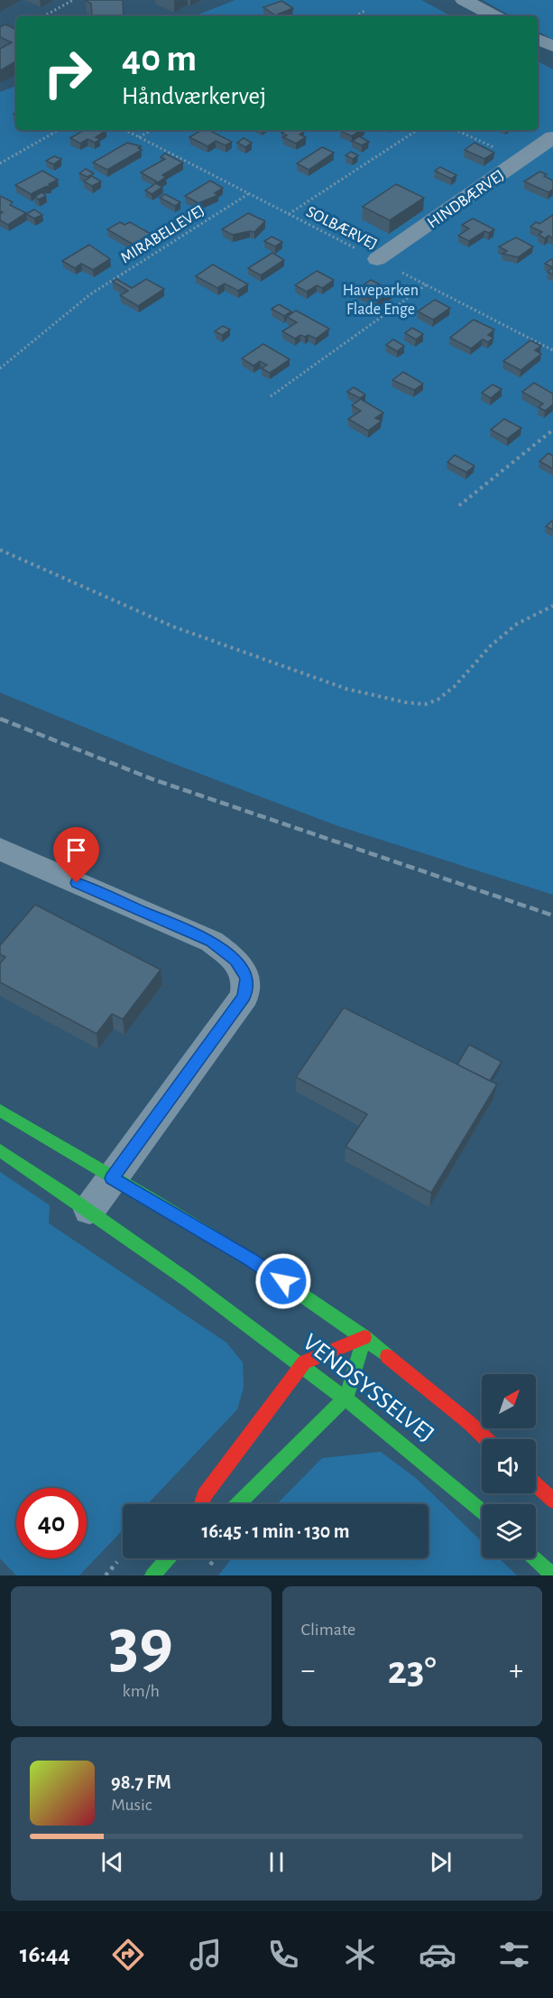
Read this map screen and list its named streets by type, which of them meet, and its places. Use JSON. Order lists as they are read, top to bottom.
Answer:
{
  "streets": {
    "street": ["HINDBÆRVEJ", "VENDSYSSELVEJ"],
    "path": ["SOLBÆRVEJ", "MIRABELLEVEJ"]
  },
  "crossings": [
    ["HINDBÆRVEJ", "SOLBÆRVEJ"],
    ["SOLBÆRVEJ", "MIRABELLEVEJ"]
  ],
  "parks": ["Haveparken Flade Enge"],
  "north": "top right",
  "page": {
    "turn": ["40 m", "Håndværkervej"],
    "limit": "40",
    "trip": "16:45 · 1 min · 130 m",
    "tile": [
      ["39", "km/h"],
      "Climate"
    ],
    "heat": ["−", "23°", "+"],
    "song": ["98.7 FM", "Music"],
    "tabs": "16:44"
  }
}
